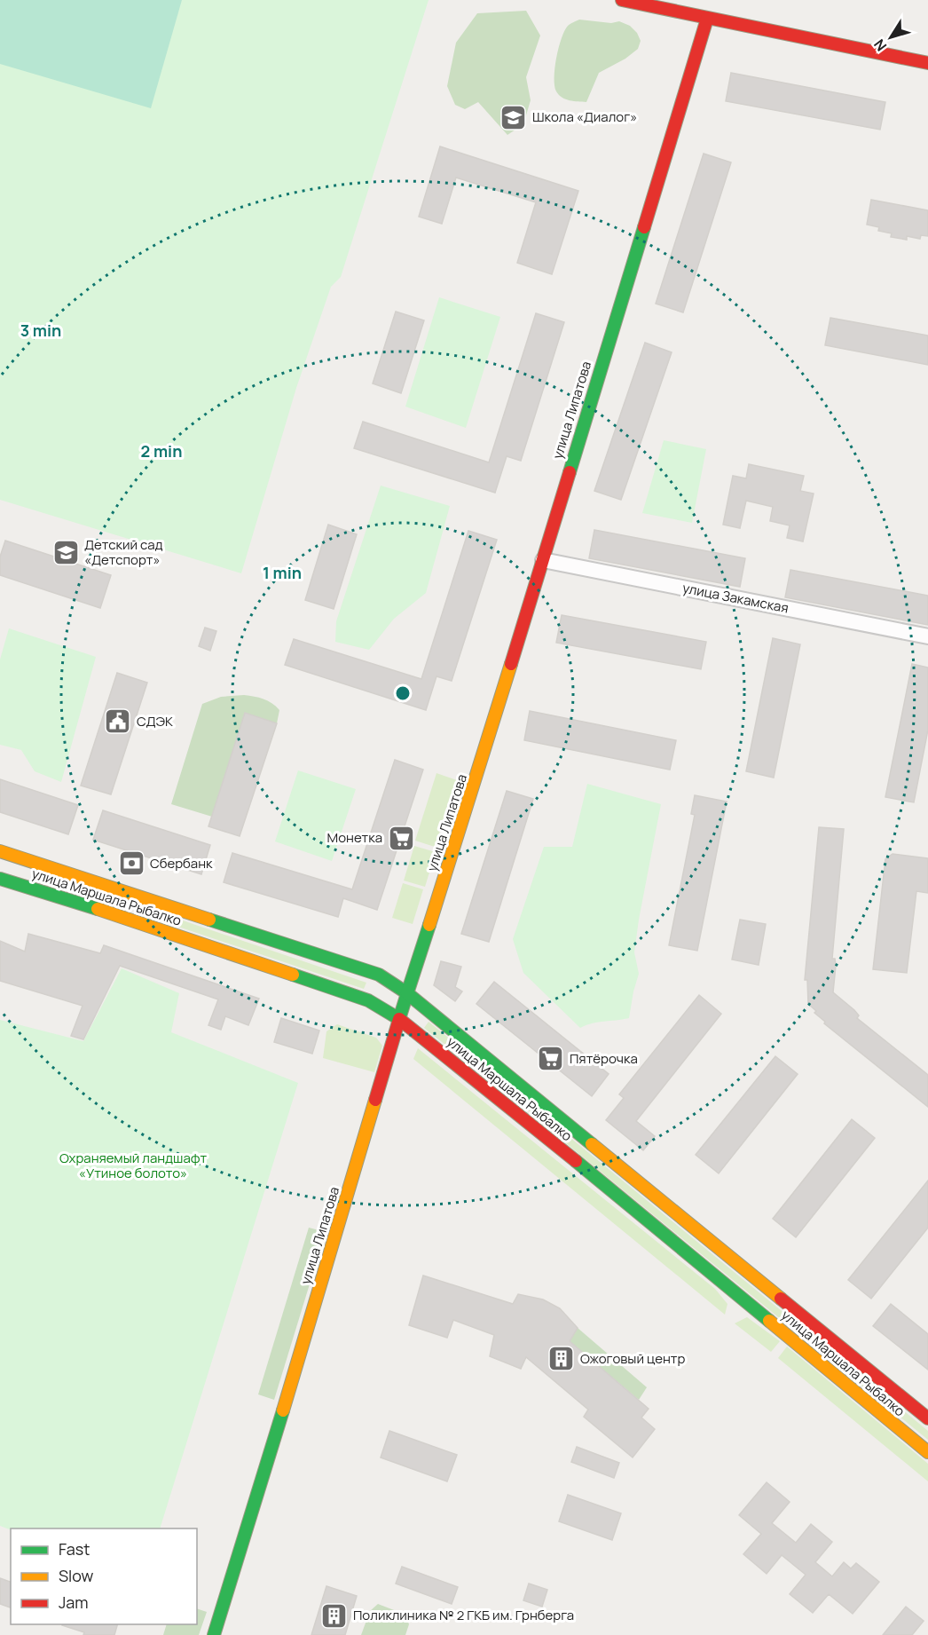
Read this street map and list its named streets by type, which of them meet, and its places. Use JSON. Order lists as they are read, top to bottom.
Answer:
{
  "streets": {
    "main road": ["улица Липатова", "улица Маршала Рыбалко"],
    "street": ["улица Закамская"]
  },
  "crossings": [
    ["улица Липатова", "улица Закамская"],
    ["улица Липатова", "улица Маршала Рыбалко"]
  ],
  "parks": ["Охраняемый ландшафт «Утиное болото»"],
  "places": {
    "school or university": ["Школа «Диалог»", "Детский сад «Детспорт»"],
    "public building": ["СДЭК"],
    "supermarket": ["Монетка", "Пятёрочка"],
    "bank": ["Сбербанк"],
    "building": ["Ожоговый центр", "Поликлиника № 2 ГКБ им. Грнберга"]
  },
  "legend": ["Fast", "Slow", "Jam"],
  "north": "bottom left",
  "rings": ["3 min", "2 min", "1 min"]
}
